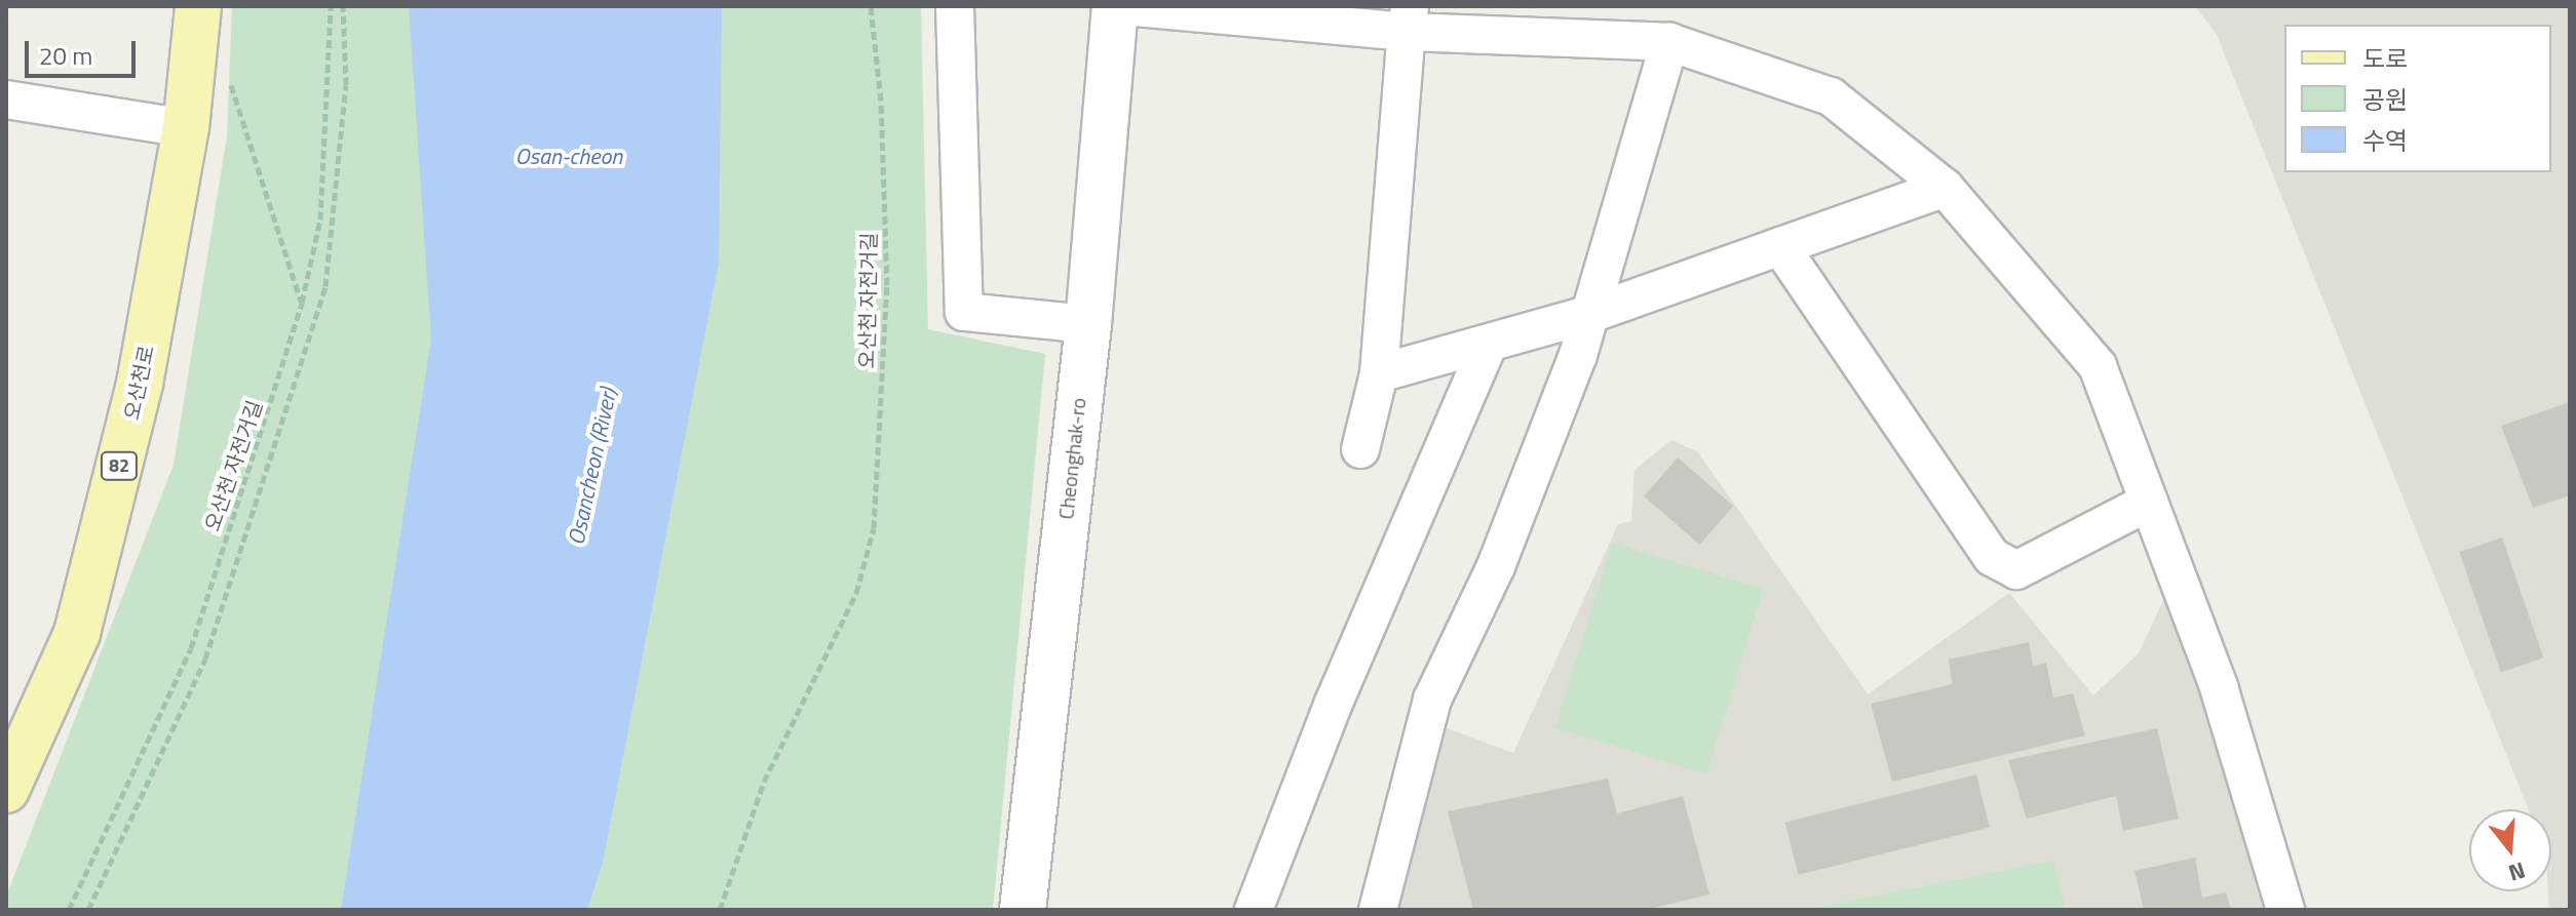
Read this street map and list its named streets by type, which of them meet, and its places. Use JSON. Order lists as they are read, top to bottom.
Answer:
{
  "streets": {
    "main road": ["오산천로", "82"],
    "street": ["Cheonghak-ro"],
    "path": ["오산천 자전거길"]
  },
  "water": ["Osan-cheon", "Osancheon (River)"],
  "legend": ["도로", "공원", "수역"],
  "scale_bar": "20 m",
  "north": "bottom"
}
